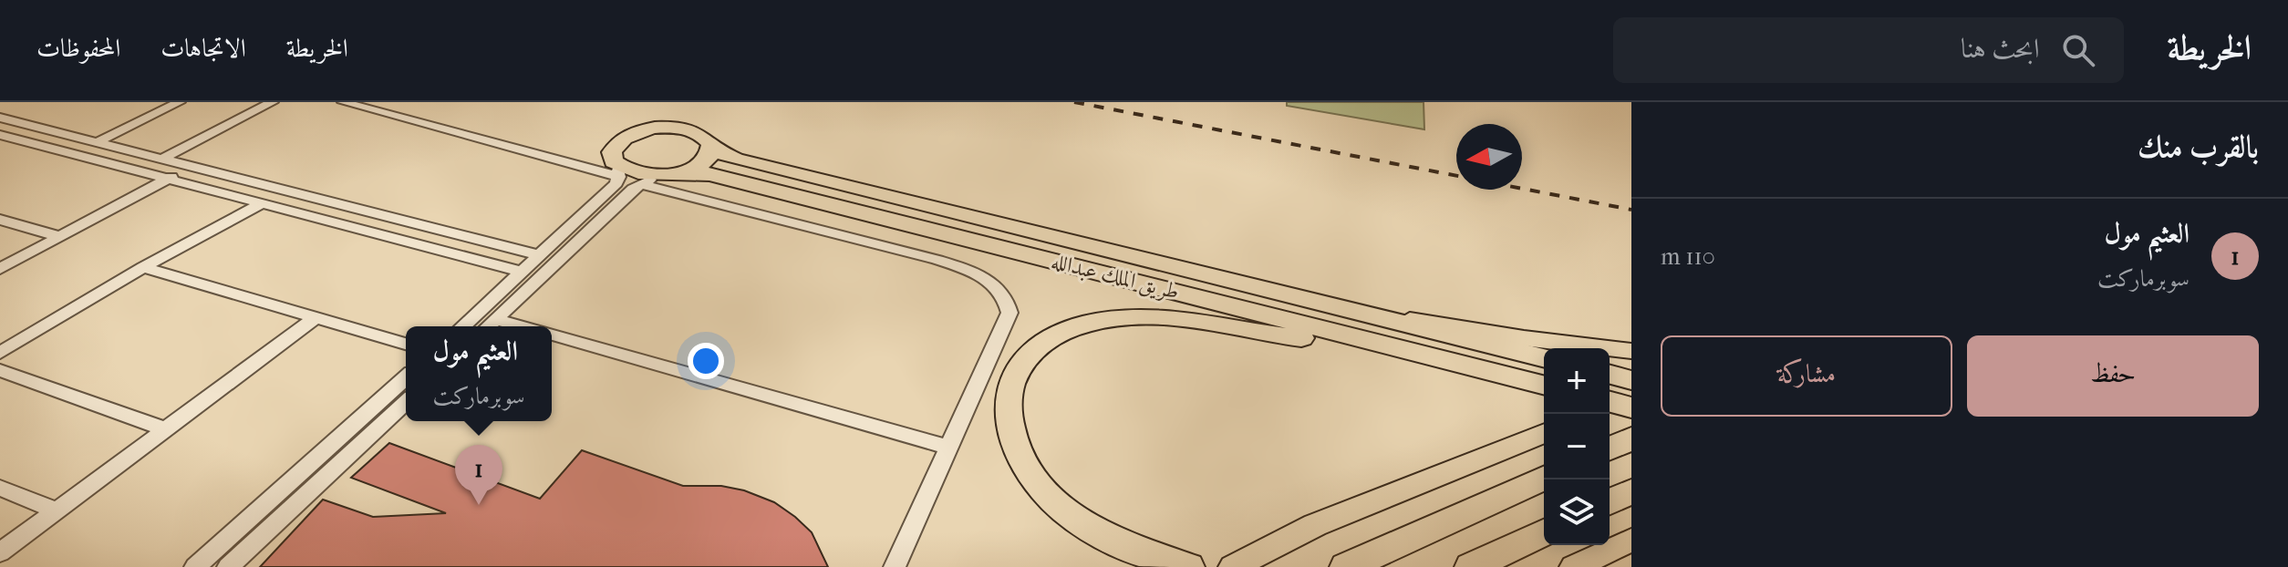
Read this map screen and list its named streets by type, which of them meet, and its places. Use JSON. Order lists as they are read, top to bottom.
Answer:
{
  "streets": {
    "highway": ["طريق الملك عبدالله"]
  },
  "north": "left",
  "page": {
    "header": "الخريطة",
    "search": "ابحث هنا",
    "nav": ["الخريطة", "الاتجاهات", "المحفوظات"],
    "heading": "بالقرب منك",
    "list": [
      {
        "mark": "1",
        "name": "العثيم مول",
        "note": "سوبرماركت",
        "value": "110 m"
      }
    ],
    "buttons": ["حفظ", "مشاركة"],
    "popup": ["العثيم مول", "سوبرماركت"],
    "map_buttons": ["+", "−"],
    "pins": "1"
  }
}
